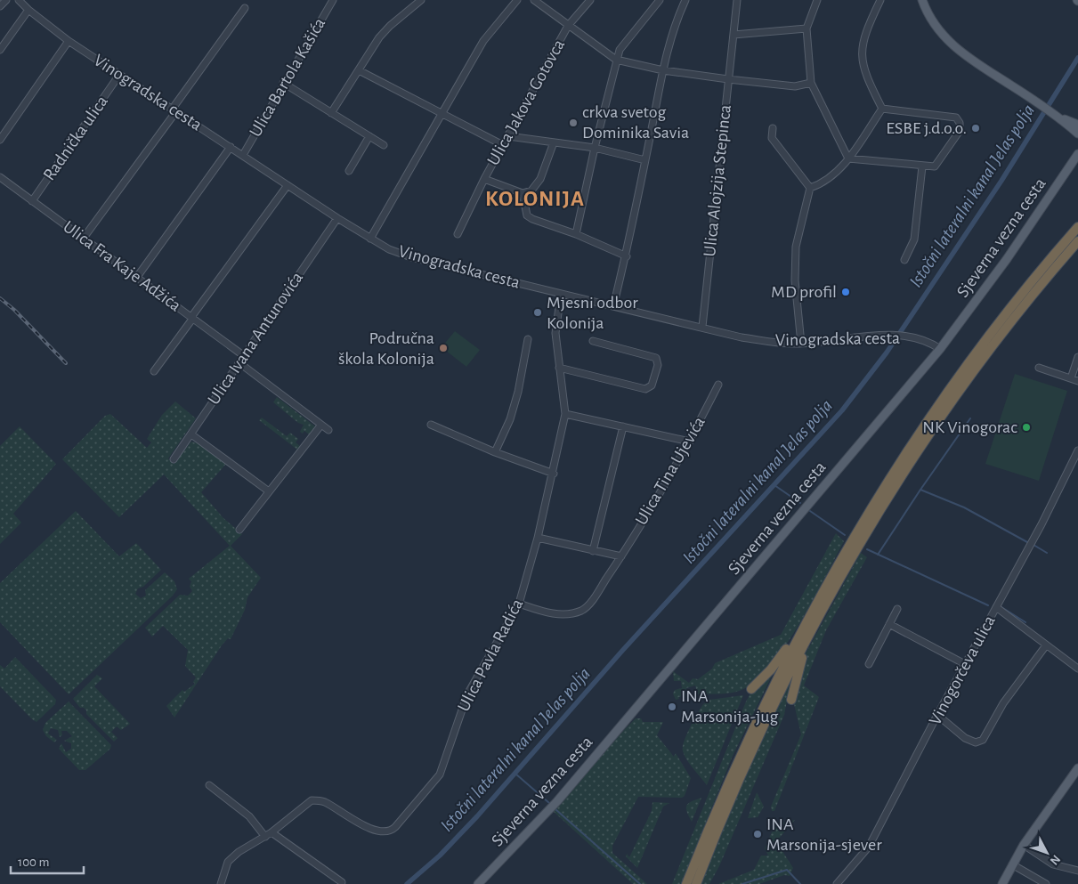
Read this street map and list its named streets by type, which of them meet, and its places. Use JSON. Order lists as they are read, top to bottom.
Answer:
{
  "streets": {
    "main road": ["Sjeverna vezna cesta"],
    "street": [
      "Ulica Bartola Kašića",
      "Vinogradska cesta",
      "Ulica Jakova Gotovca",
      "Radnička ulica",
      "Ulica Alojzija Stepinca",
      "Ulica Fra Kaje Adžića",
      "Ulica Ivana Antunovića",
      "Ulica Tina Ujevića",
      "Ulica Pavla Radića",
      "Vinogorčeva ulica"
    ]
  },
  "crossings": [
    ["Ulica Bartola Kašića", "Vinogradska cesta"],
    ["Vinogradska cesta", "Radnička ulica"],
    ["Vinogradska cesta", "Ulica Alojzija Stepinca"],
    ["Vinogradska cesta", "Sjeverna vezna cesta"],
    ["Vinogradska cesta", "Ulica Ivana Antunovića"],
    ["Vinogradska cesta", "Ulica Pavla Radića"],
    ["Radnička ulica", "Ulica Fra Kaje Adžića"],
    ["Ulica Fra Kaje Adžića", "Ulica Ivana Antunovića"],
    ["Ulica Tina Ujevića", "Ulica Pavla Radića"]
  ],
  "districts": ["KOLONIJA"],
  "water": ["Istočni lateralni kanal Jelas polja"],
  "places": [
    "crkva svetog Dominika Savia",
    "ESBE j.d.o.o.",
    "MD profil",
    "Mjesni odbor Kolonija",
    "Područna škola Kolonija",
    "NK Vinogorac",
    "INA Marsonija-jug",
    "INA Marsonija-sjever"
  ],
  "scale_bar": "100 m",
  "north": "bottom right"
}
